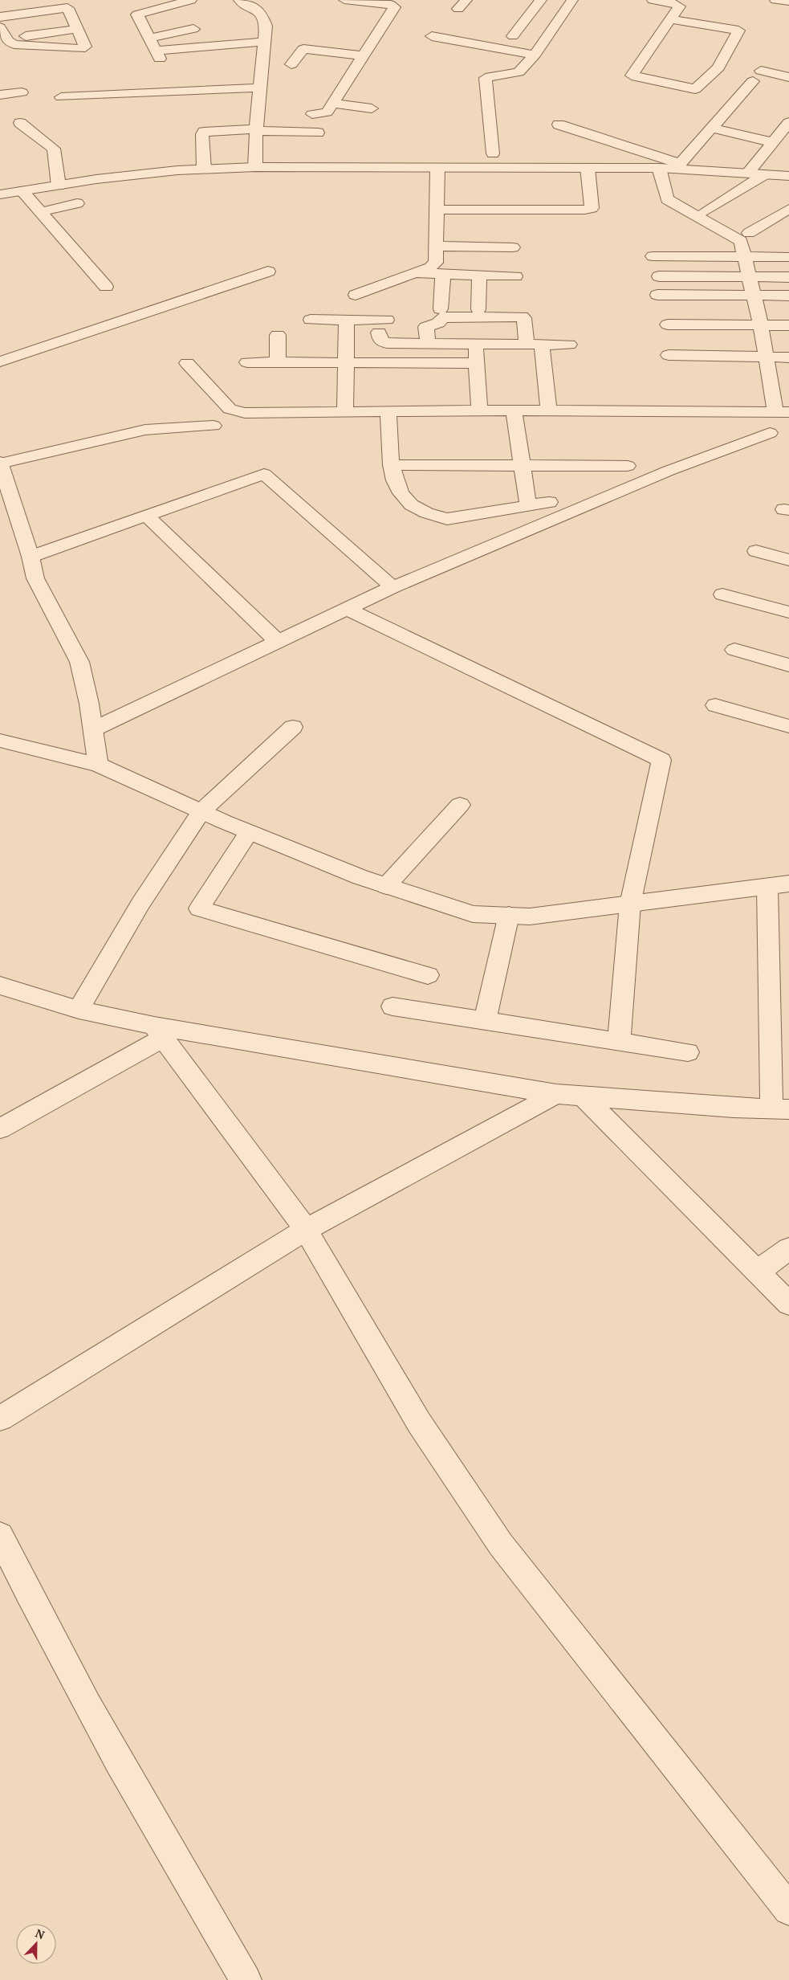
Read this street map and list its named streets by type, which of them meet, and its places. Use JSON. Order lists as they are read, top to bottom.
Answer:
{
  "north": "top"
}
